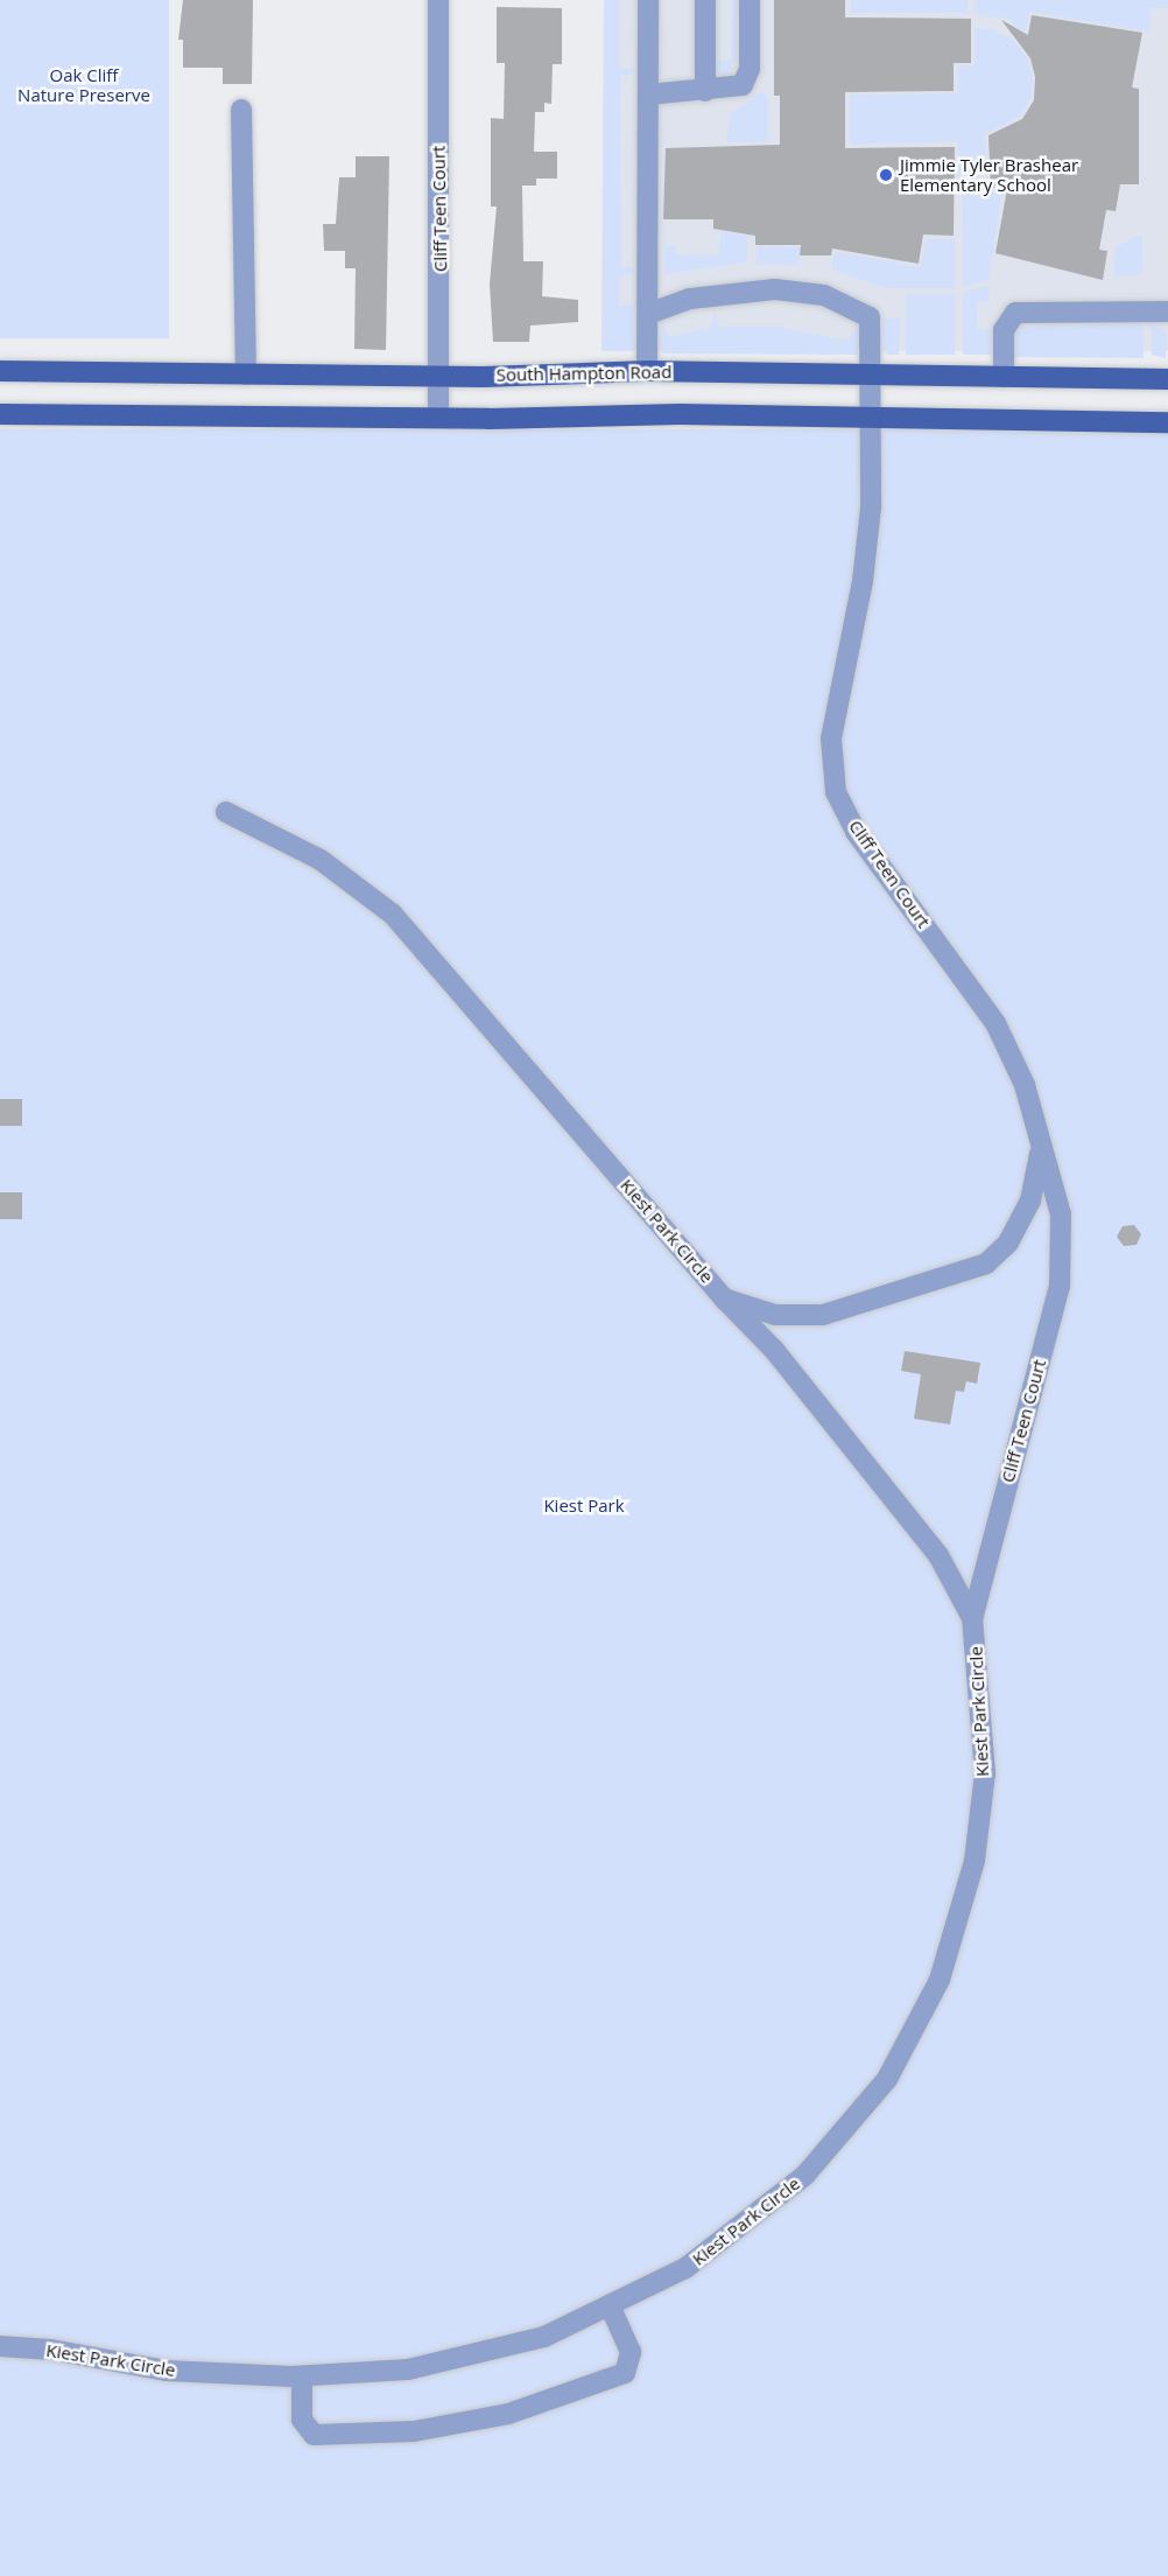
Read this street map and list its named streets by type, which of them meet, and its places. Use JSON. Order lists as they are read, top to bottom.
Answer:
{
  "streets": {
    "main road": ["South Hampton Road"],
    "street": ["Cliff Teen Court", "Kiest Park Circle"]
  },
  "crossings": [
    ["Cliff Teen Court", "South Hampton Road"],
    ["Cliff Teen Court", "Kiest Park Circle"]
  ],
  "parks": ["Oak Cliff Nature Preserve", "Kiest Park"],
  "places": ["Jimmie Tyler Brashear Elementary School"]
}
